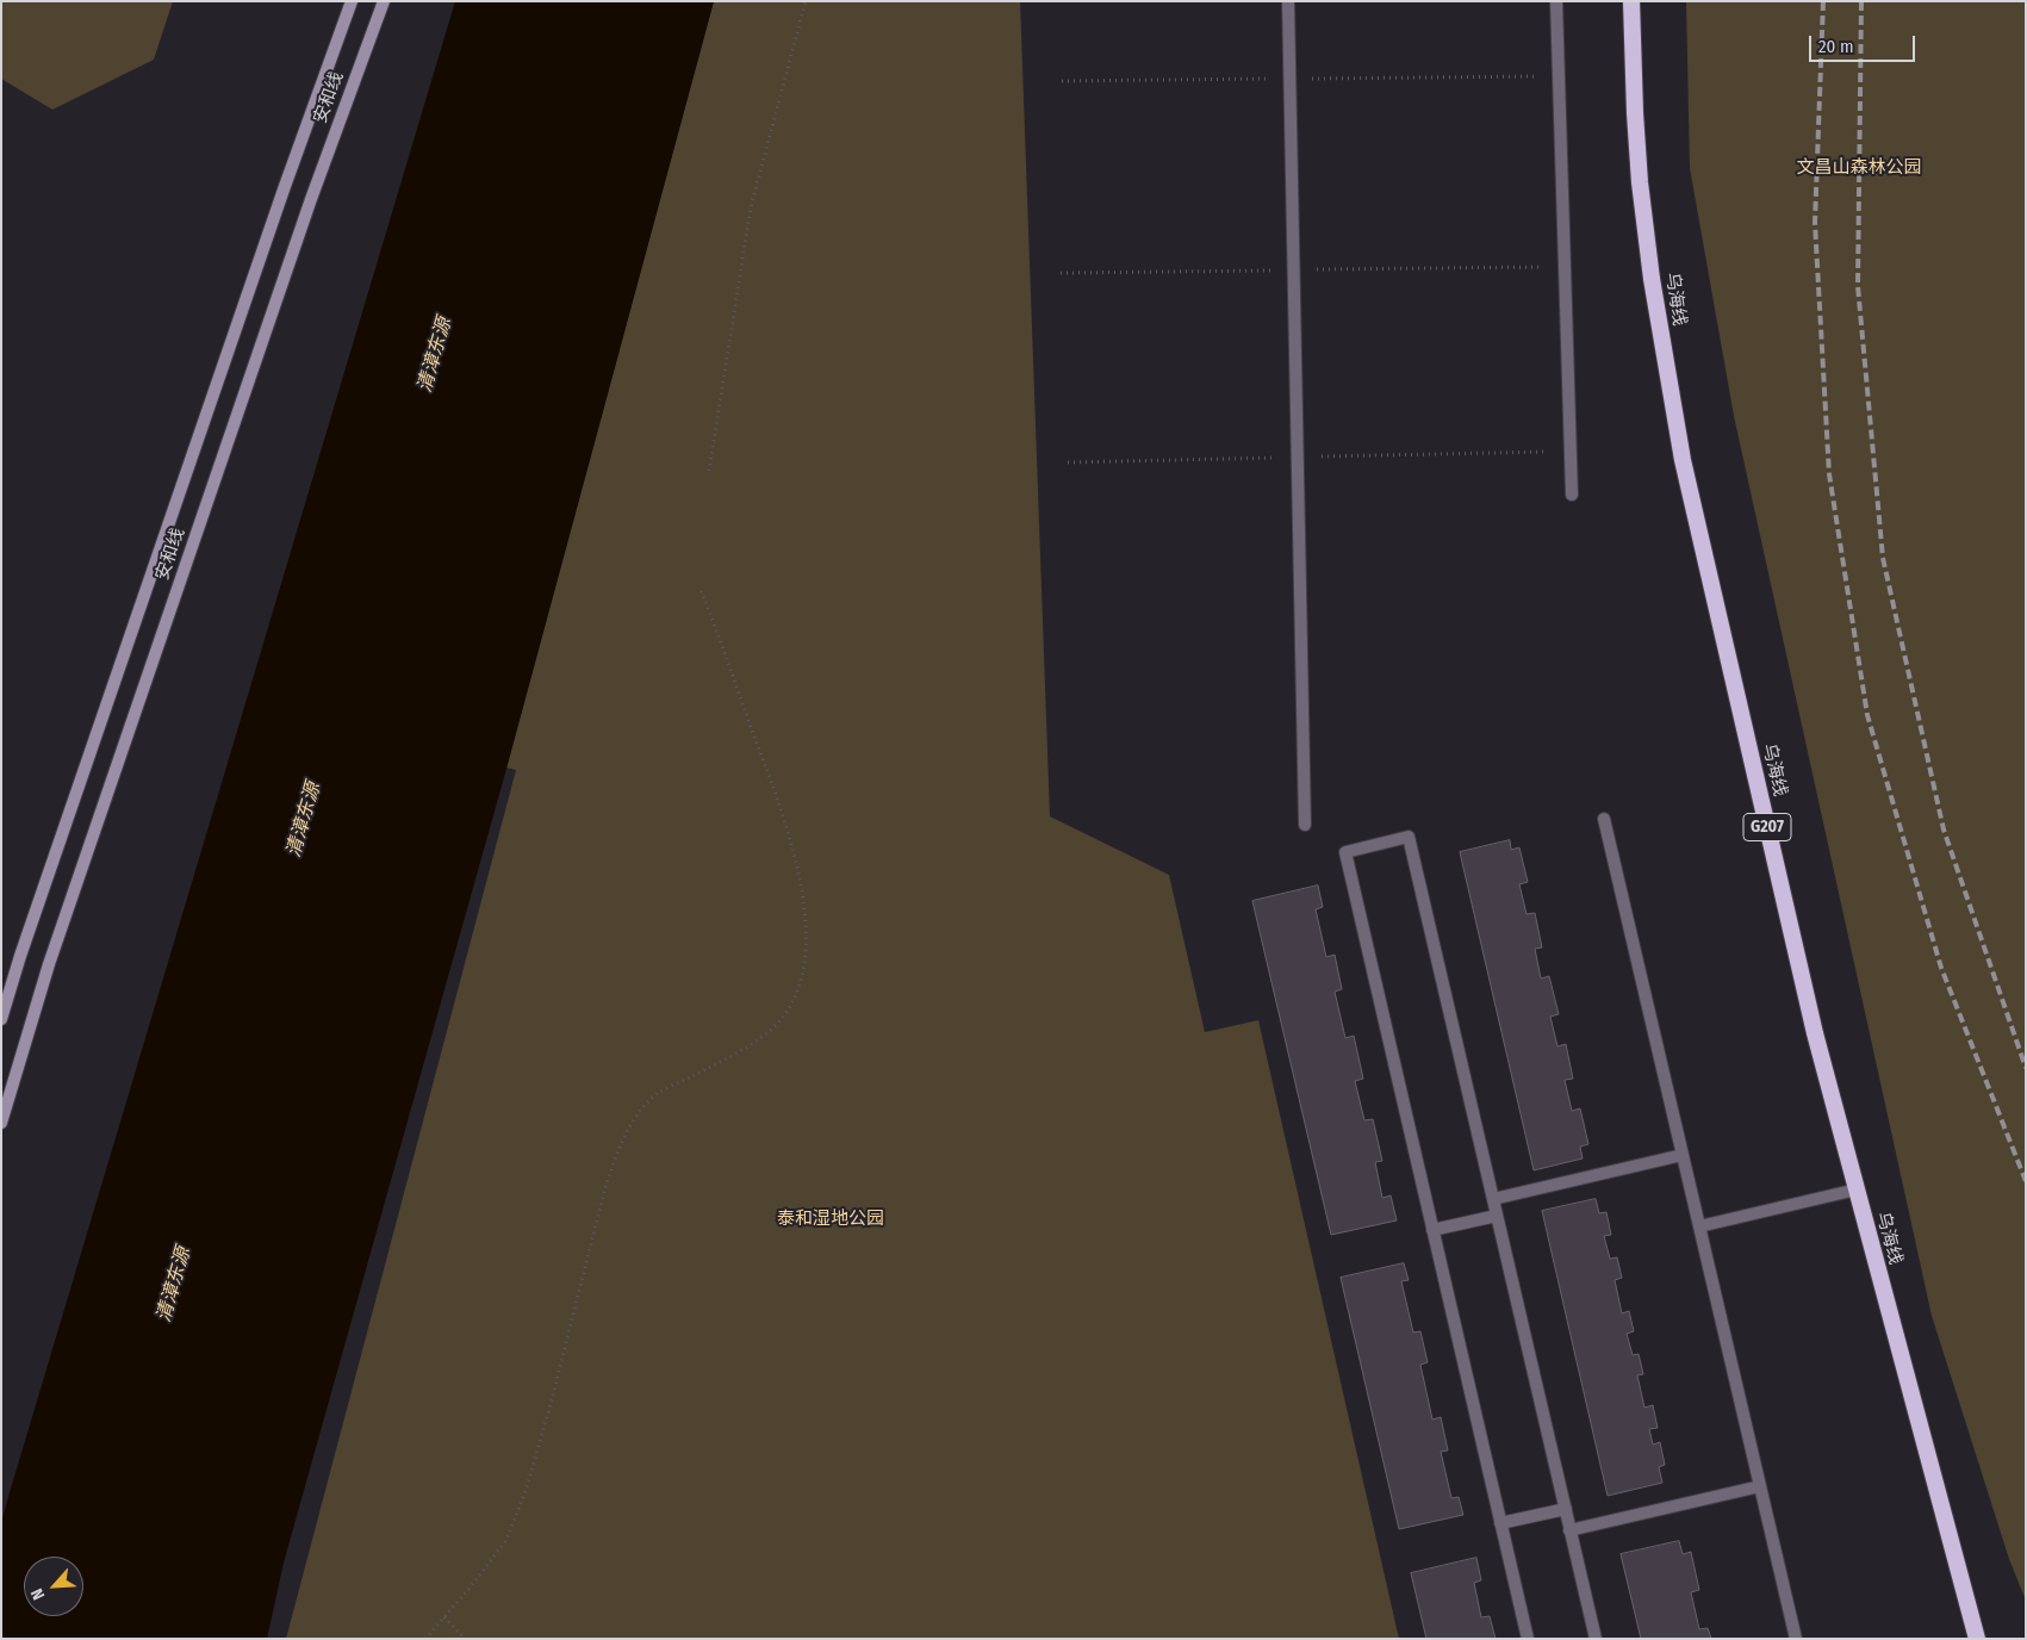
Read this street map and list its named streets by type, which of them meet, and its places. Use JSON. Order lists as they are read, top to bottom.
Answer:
{
  "streets": {
    "highway": ["乌海线", "G207"],
    "main road": ["安和线"]
  },
  "water": ["清漳东源"],
  "parks": ["文昌山森林公园", "泰和湿地公园"],
  "scale_bar": "20 m",
  "north": "bottom left"
}
